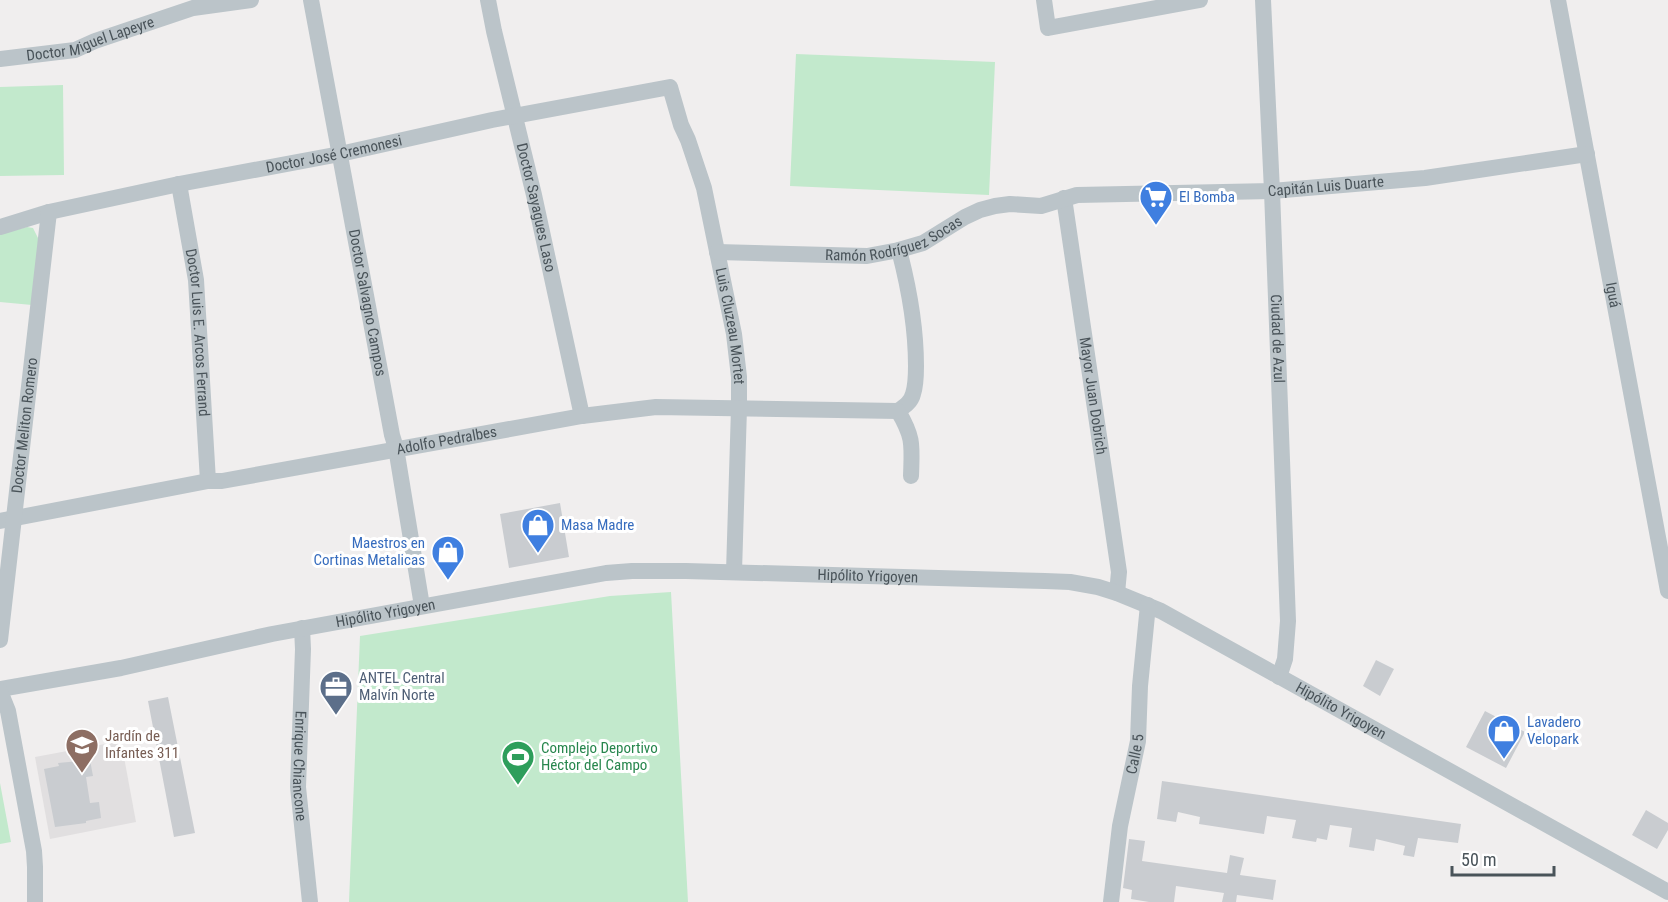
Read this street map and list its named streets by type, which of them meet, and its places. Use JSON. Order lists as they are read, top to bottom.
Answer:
{
  "streets": {
    "street": [
      "Doctor Miguel Lapeyre",
      "Doctor José Cremonesi",
      "Capitán Luis Duarte",
      "Doctor Sayagues Laso",
      "Ramón Rodríguez Socas",
      "Iguá",
      "Doctor Salvagno Campos",
      "Luis Cluzeau Mortet",
      "Doctor Luis E. Arcos Ferrand",
      "Ciudad de Azul",
      "Mayor Juan Dobrich",
      "Doctor Meliton Romero",
      "Adolfo Pedralbes",
      "Hipólito Yrigoyen",
      "Calle 5",
      "Enrique Chiancone"
    ]
  },
  "crossings": [
    ["Doctor José Cremonesi", "Doctor Sayagues Laso"],
    ["Doctor José Cremonesi", "Doctor Salvagno Campos"],
    ["Doctor José Cremonesi", "Luis Cluzeau Mortet"],
    ["Doctor José Cremonesi", "Doctor Luis E. Arcos Ferrand"],
    ["Doctor José Cremonesi", "Doctor Meliton Romero"],
    ["Capitán Luis Duarte", "Ramón Rodríguez Socas"],
    ["Capitán Luis Duarte", "Iguá"],
    ["Capitán Luis Duarte", "Ciudad de Azul"],
    ["Capitán Luis Duarte", "Mayor Juan Dobrich"],
    ["Doctor Sayagues Laso", "Adolfo Pedralbes"],
    ["Ramón Rodríguez Socas", "Luis Cluzeau Mortet"],
    ["Ramón Rodríguez Socas", "Mayor Juan Dobrich"],
    ["Doctor Salvagno Campos", "Adolfo Pedralbes"],
    ["Doctor Salvagno Campos", "Hipólito Yrigoyen"],
    ["Luis Cluzeau Mortet", "Adolfo Pedralbes"],
    ["Luis Cluzeau Mortet", "Hipólito Yrigoyen"],
    ["Doctor Luis E. Arcos Ferrand", "Adolfo Pedralbes"],
    ["Ciudad de Azul", "Hipólito Yrigoyen"],
    ["Mayor Juan Dobrich", "Hipólito Yrigoyen"],
    ["Doctor Meliton Romero", "Adolfo Pedralbes"],
    ["Hipólito Yrigoyen", "Calle 5"],
    ["Hipólito Yrigoyen", "Enrique Chiancone"]
  ],
  "places": {
    "supermarket": ["El Bomba"],
    "shop": ["Masa Madre", "Maestros en Cortinas Metalicas", "Lavadero Velopark"],
    "office": ["ANTEL Central Malvín Norte"],
    "school or university": ["Jardín de Infantes 311"],
    "sports": ["Complejo Deportivo Héctor del Campo"]
  },
  "scale_bar": "50 m"
}
